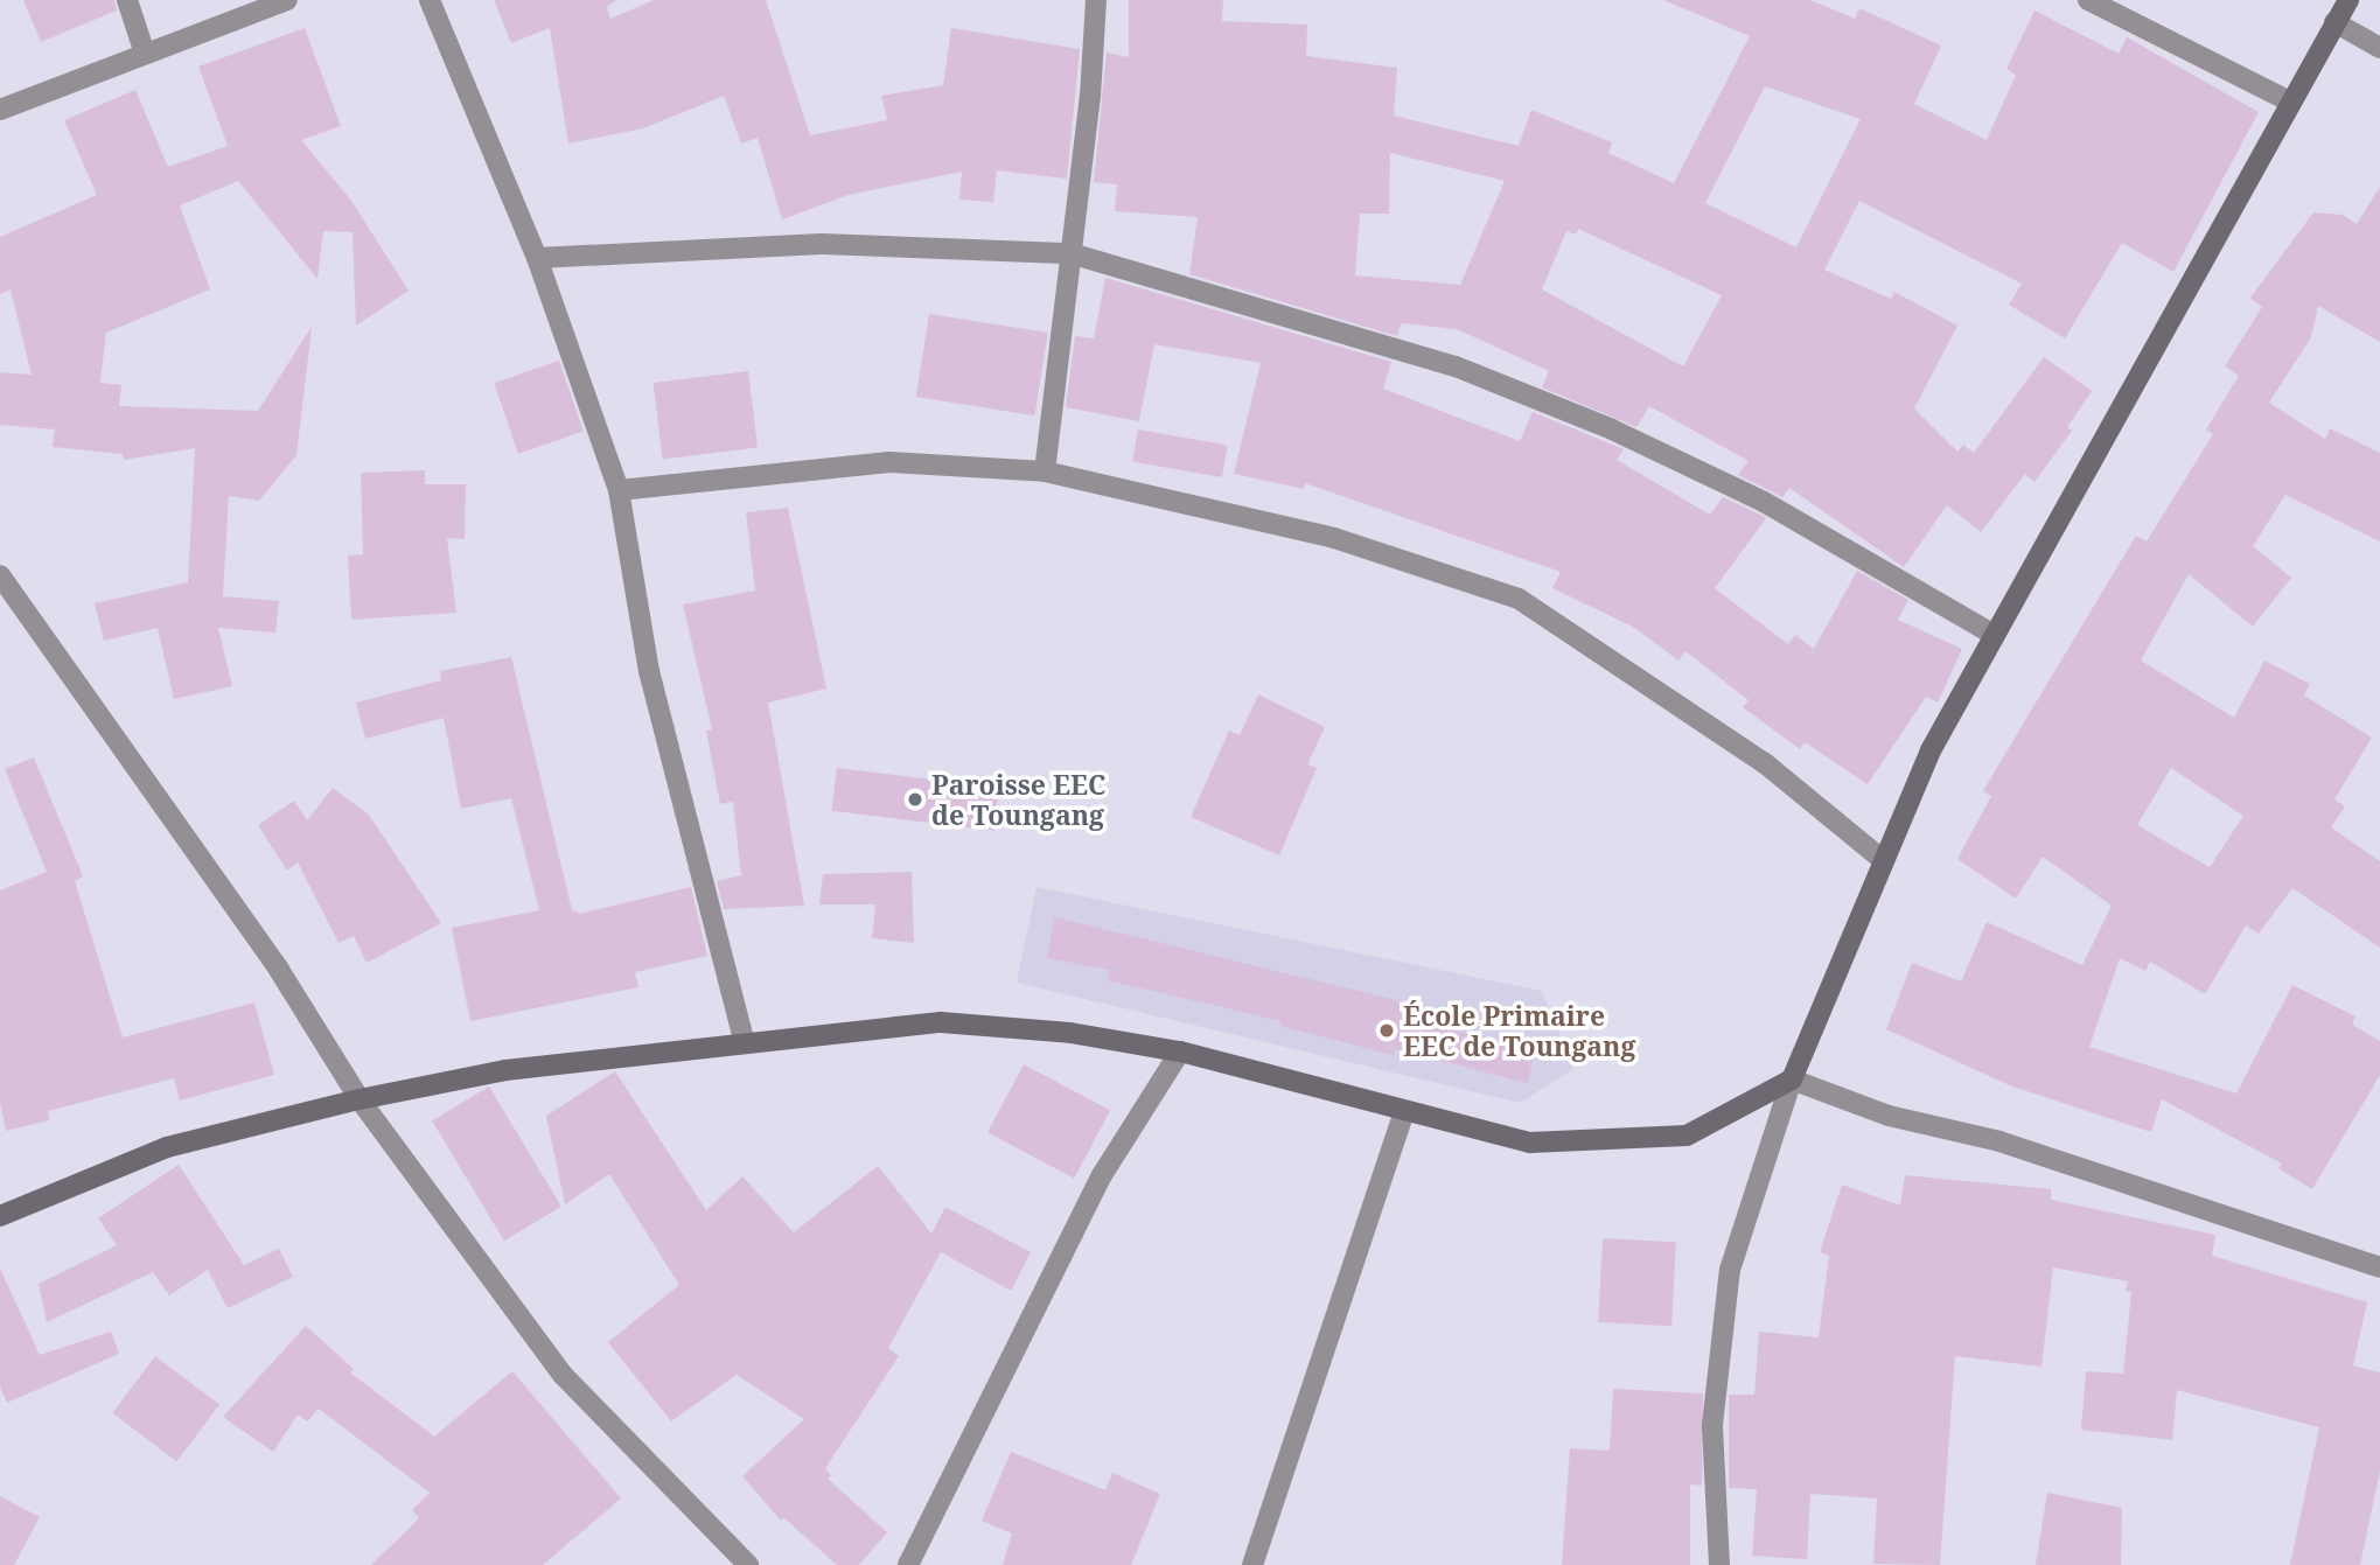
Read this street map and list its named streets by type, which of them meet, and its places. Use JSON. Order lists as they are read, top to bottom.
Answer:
{
  "places": ["Paroisse EEC de Toungang", "École Primaire EEC de Toungang"]
}
